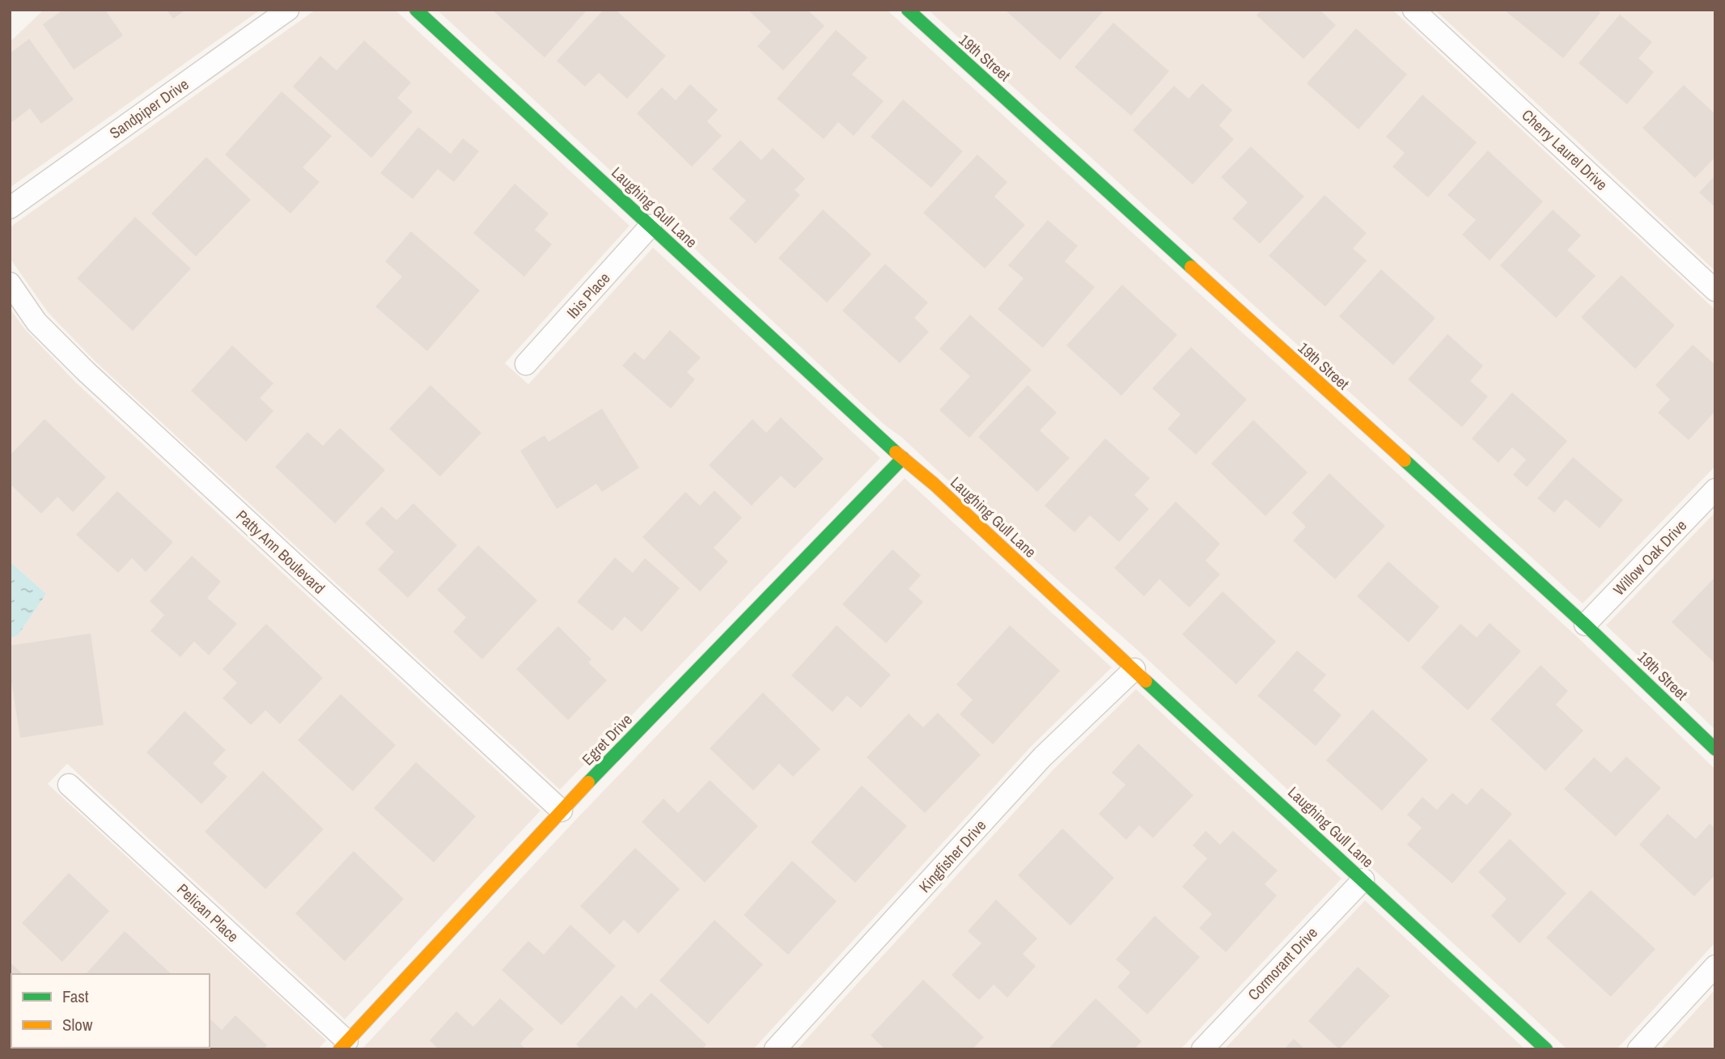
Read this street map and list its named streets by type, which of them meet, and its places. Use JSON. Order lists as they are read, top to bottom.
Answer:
{
  "streets": {
    "street": [
      "19th Street",
      "Sandpiper Drive",
      "Cherry Laurel Drive",
      "Laughing Gull Lane",
      "Ibis Place",
      "Patty Ann Boulevard",
      "Willow Oak Drive",
      "Egret Drive",
      "Kingfisher Drive",
      "Pelican Place",
      "Cormorant Drive"
    ]
  },
  "crossings": [
    ["19th Street", "Willow Oak Drive"],
    ["Laughing Gull Lane", "Ibis Place"],
    ["Laughing Gull Lane", "Egret Drive"],
    ["Laughing Gull Lane", "Kingfisher Drive"],
    ["Laughing Gull Lane", "Cormorant Drive"],
    ["Patty Ann Boulevard", "Egret Drive"],
    ["Egret Drive", "Pelican Place"]
  ],
  "legend": ["Fast", "Slow"]
}
